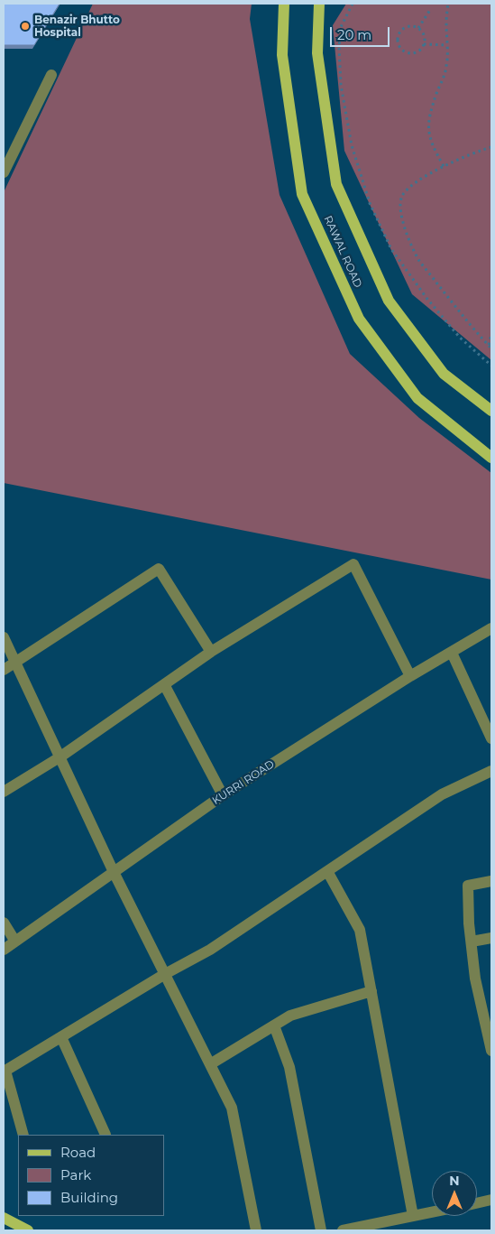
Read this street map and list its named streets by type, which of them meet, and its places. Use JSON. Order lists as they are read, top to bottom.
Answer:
{
  "streets": {
    "main road": ["RAWAL ROAD"],
    "street": ["KURRI ROAD"]
  },
  "places": ["Benazir Bhutto Hospital"],
  "legend": ["Road", "Park", "Building"],
  "scale_bar": "20 m",
  "north": "top"
}
